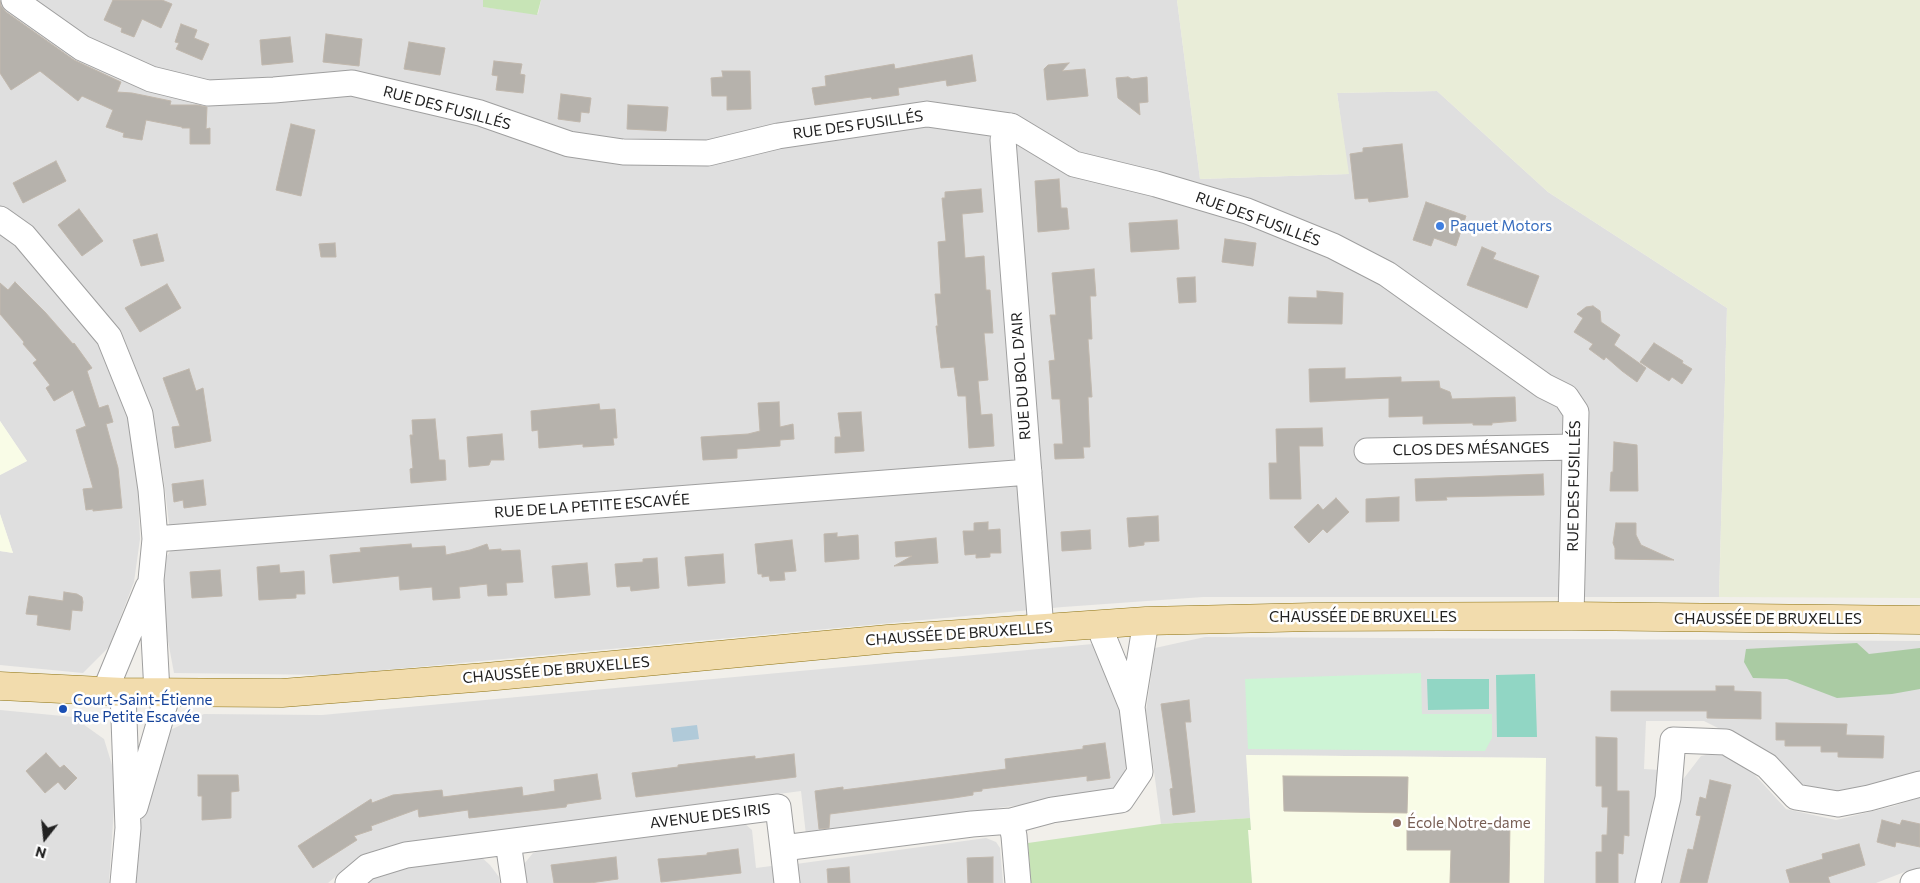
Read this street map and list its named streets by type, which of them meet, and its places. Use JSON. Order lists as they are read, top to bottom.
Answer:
{
  "streets": {
    "main road": ["CHAUSSÉE DE BRUXELLES"],
    "street": [
      "RUE DES FUSILLÉS",
      "RUE DU BOL D'AIR",
      "CLOS DES MÉSANGES",
      "RUE DE LA PETITE ESCAVÉE",
      "AVENUE DES IRIS"
    ]
  },
  "crossings": [
    ["RUE DES FUSILLÉS", "RUE DU BOL D'AIR"],
    ["RUE DES FUSILLÉS", "CLOS DES MÉSANGES"],
    ["RUE DES FUSILLÉS", "CHAUSSÉE DE BRUXELLES"],
    ["RUE DU BOL D'AIR", "RUE DE LA PETITE ESCAVÉE"],
    ["RUE DU BOL D'AIR", "CHAUSSÉE DE BRUXELLES"]
  ],
  "places": ["Paquet Motors", "Court-Saint-Étienne Rue Petite Escavée", "École Notre-dame"],
  "north": "bottom"
}
